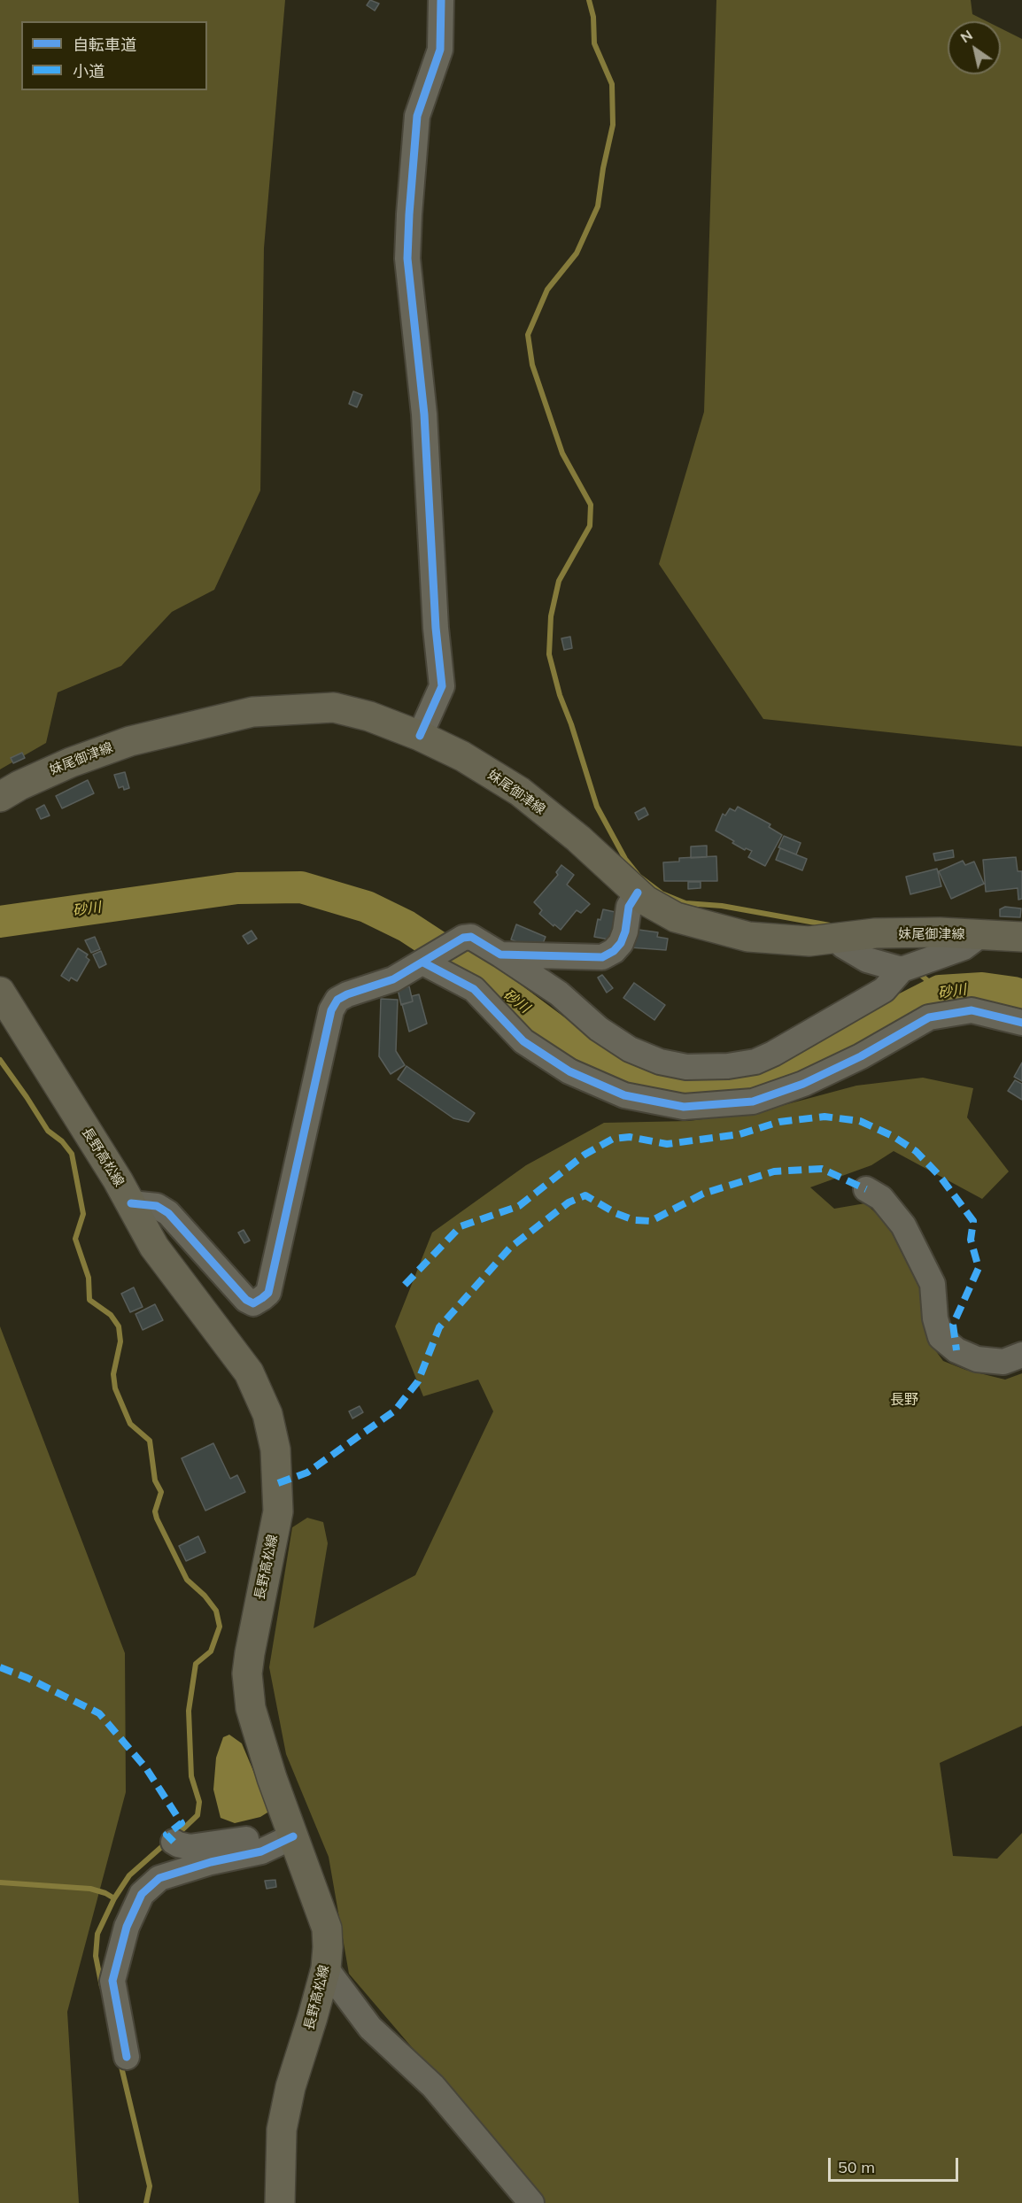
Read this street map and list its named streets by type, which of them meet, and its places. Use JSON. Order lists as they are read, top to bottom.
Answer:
{
  "streets": {
    "main road": ["妹尾御津線", "長野高松線"]
  },
  "districts": ["長野"],
  "water": ["砂川"],
  "legend": ["自転車道", "小道"],
  "scale_bar": "50 m",
  "north": "top left"
}
